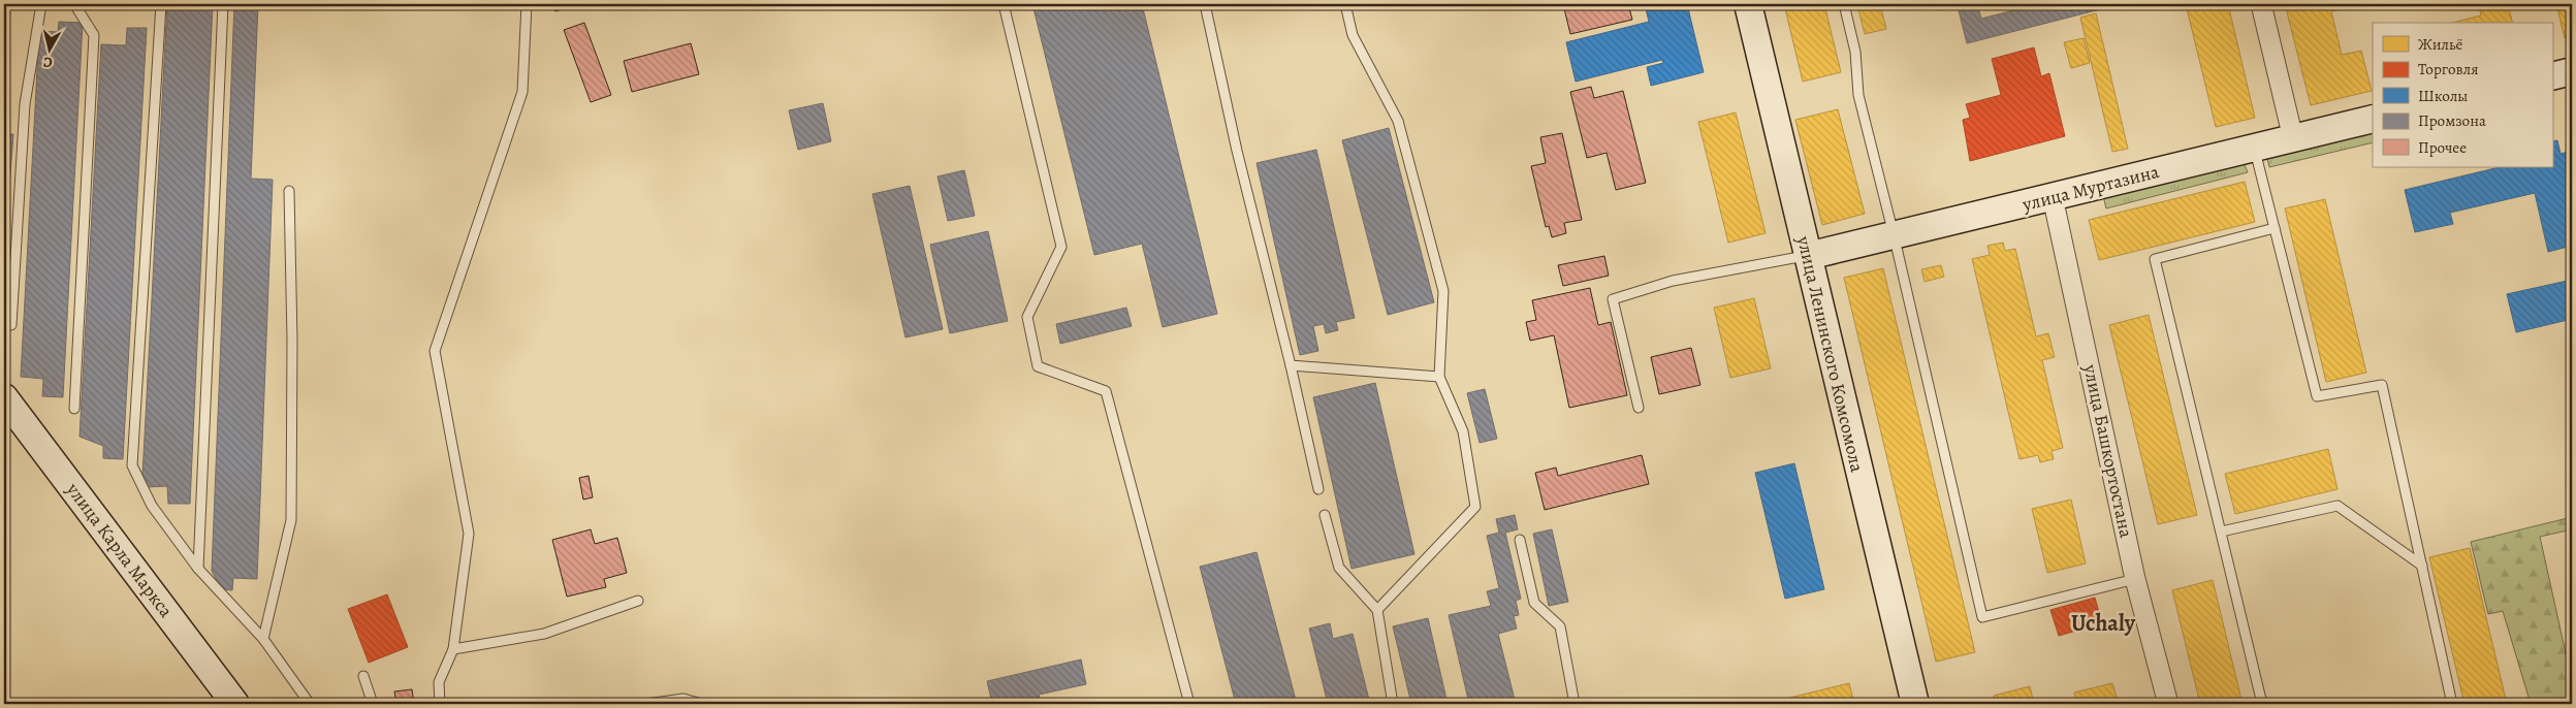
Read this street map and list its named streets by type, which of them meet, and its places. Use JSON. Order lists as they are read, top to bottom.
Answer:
{
  "streets": {
    "street": [
      "улица Муртазина",
      "улица Ленинского Комсомола",
      "улица Башкортостана",
      "улица Карла Маркса"
    ]
  },
  "crossings": [
    ["улица Муртазина", "улица Ленинского Комсомола"],
    ["улица Муртазина", "улица Башкортостана"]
  ],
  "districts": ["Uchaly"],
  "legend": [
    "Жильё",
    "Торговля",
    "Школы",
    "Промзона",
    "Прочее"
  ],
  "north": "bottom"
}
